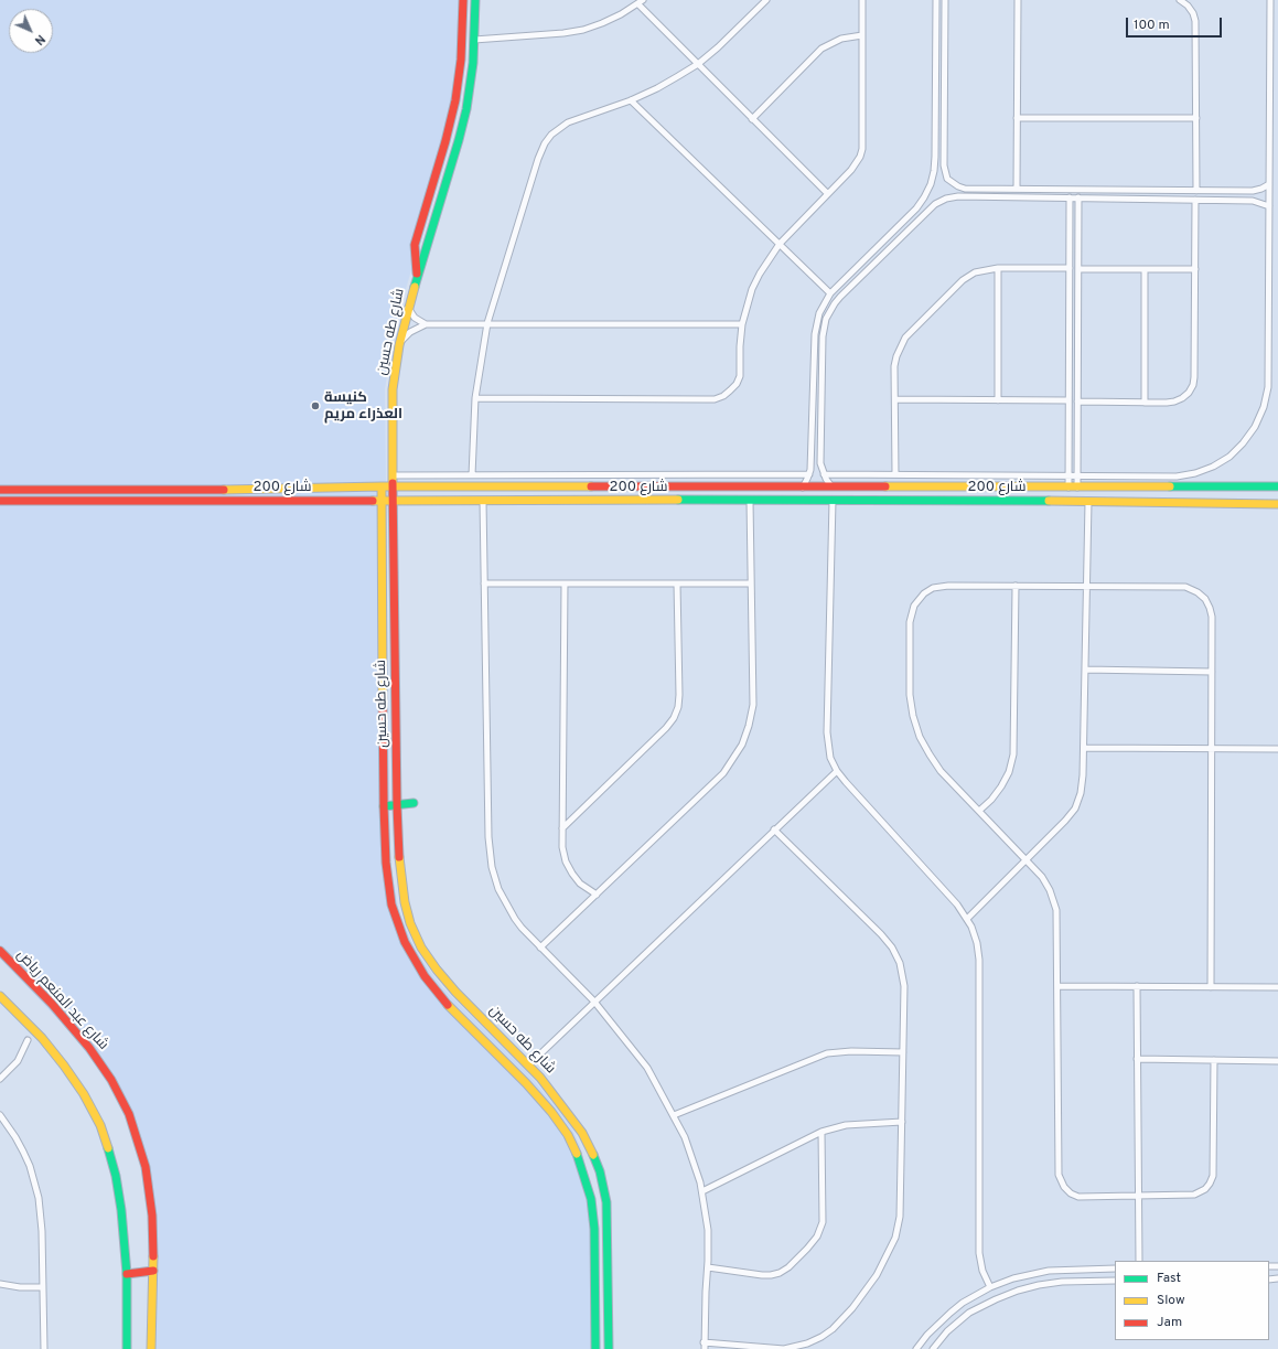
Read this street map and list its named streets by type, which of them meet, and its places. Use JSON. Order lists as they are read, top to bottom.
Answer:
{
  "streets": {
    "street": ["شارع طه حسين", "شارع 200", "شارع عبد المنعم رياض"]
  },
  "crossings": [
    ["شارع طه حسين", "شارع 200"]
  ],
  "places": ["كنيسة العذراء مريم"],
  "legend": ["Fast", "Slow", "Jam"],
  "scale_bar": "100 m",
  "north": "bottom right"
}
